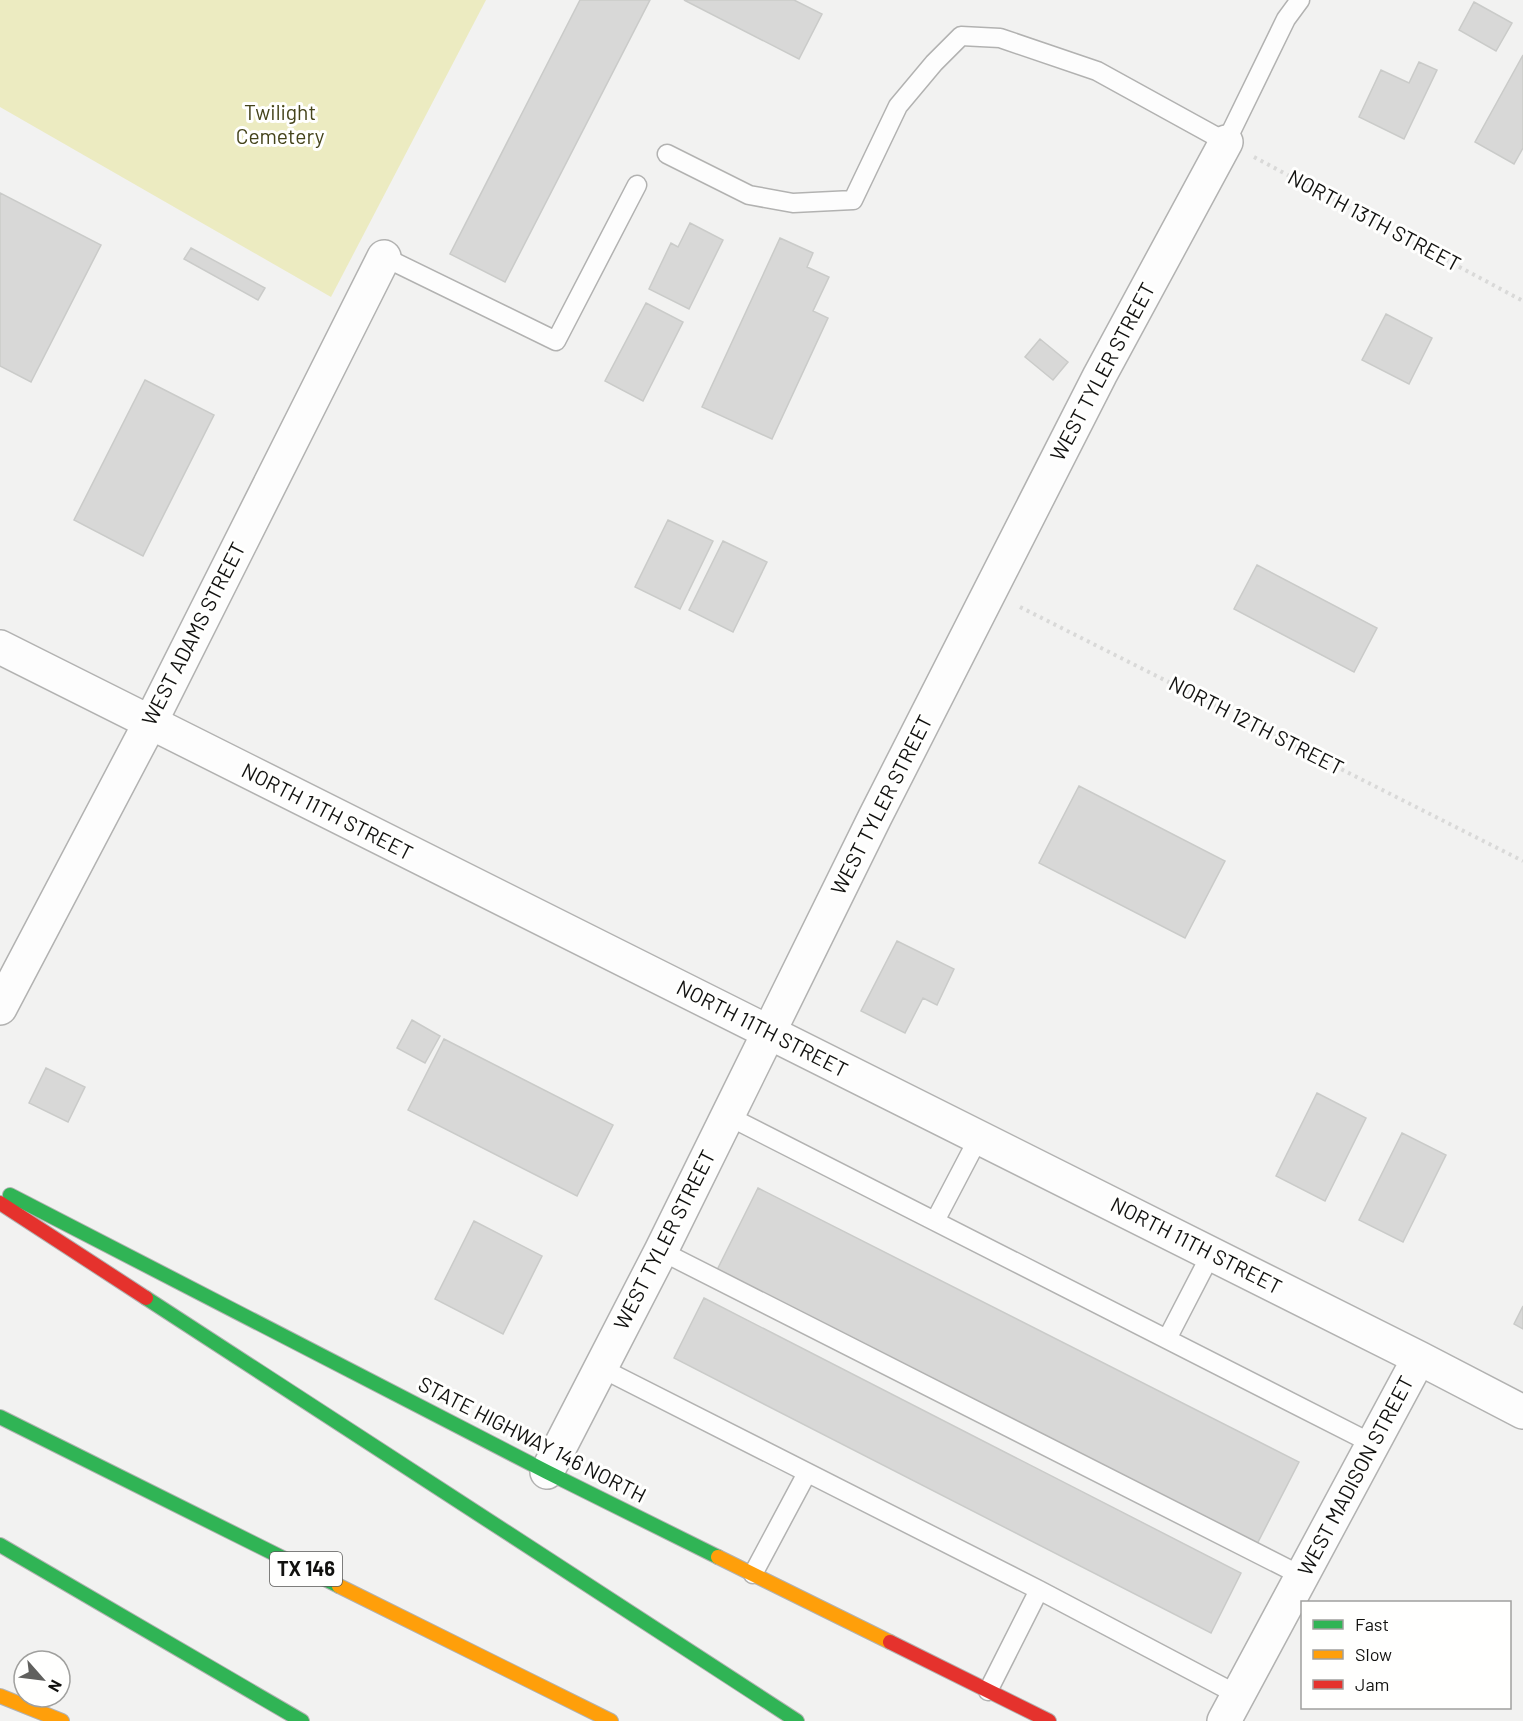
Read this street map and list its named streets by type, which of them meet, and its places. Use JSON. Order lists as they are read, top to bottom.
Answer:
{
  "streets": {
    "main road": ["STATE HIGHWAY 146 NORTH", "TX 146"],
    "street": [
      "WEST TYLER STREET",
      "WEST ADAMS STREET",
      "NORTH 11TH STREET",
      "WEST MADISON STREET"
    ],
    "path": ["NORTH 13TH STREET", "NORTH 12TH STREET"]
  },
  "crossings": [
    ["NORTH 13TH STREET", "WEST TYLER STREET"],
    ["WEST TYLER STREET", "NORTH 12TH STREET"],
    ["WEST TYLER STREET", "NORTH 11TH STREET"],
    ["WEST TYLER STREET", "STATE HIGHWAY 146 NORTH"],
    ["WEST ADAMS STREET", "NORTH 11TH STREET"],
    ["NORTH 11TH STREET", "WEST MADISON STREET"]
  ],
  "parks": ["Twilight Cemetery"],
  "legend": ["Fast", "Slow", "Jam"],
  "north": "bottom right"
}
